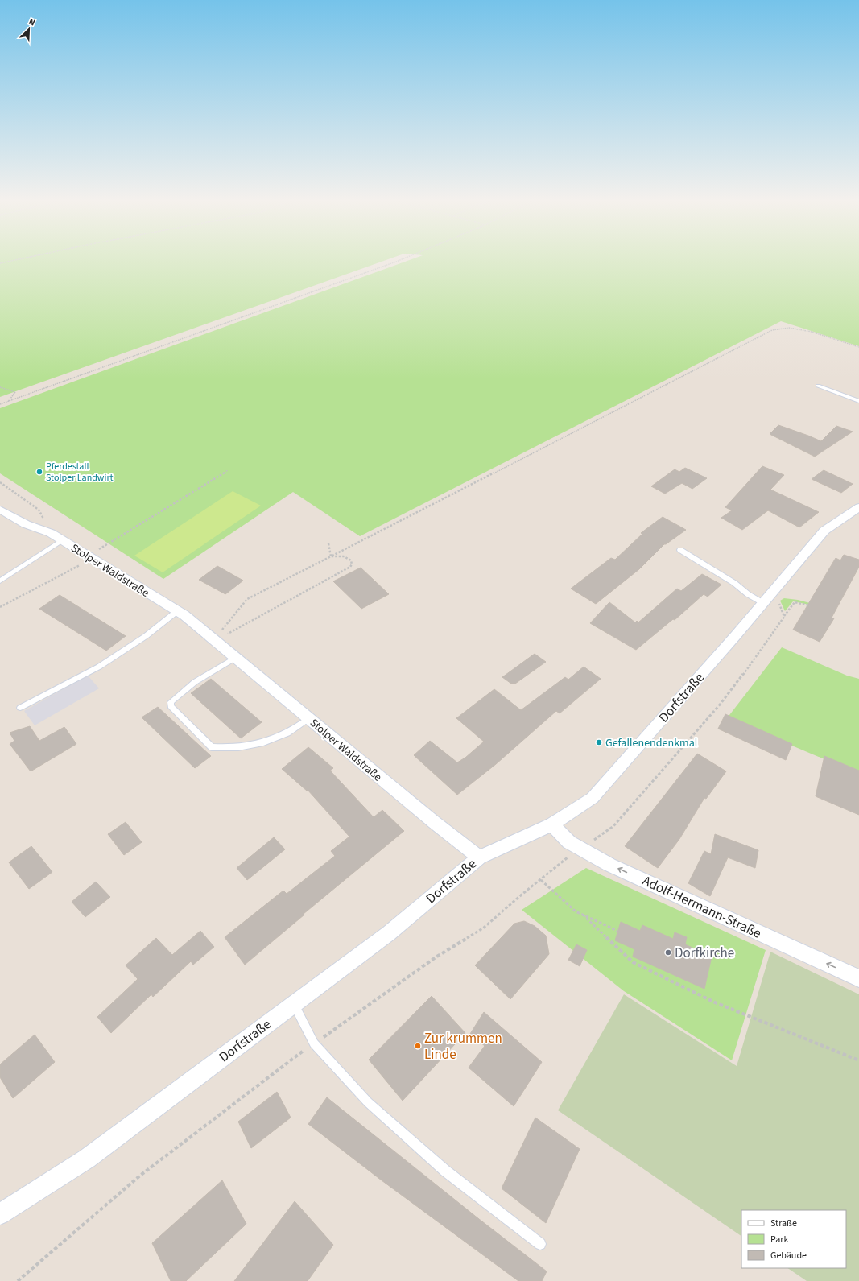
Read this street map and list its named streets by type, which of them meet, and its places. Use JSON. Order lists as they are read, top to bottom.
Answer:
{
  "streets": {
    "street": ["Stolper Waldstraße", "Dorfstraße", "Adolf-Hermann-Straße"]
  },
  "crossings": [
    ["Stolper Waldstraße", "Dorfstraße"],
    ["Dorfstraße", "Adolf-Hermann-Straße"]
  ],
  "one_way": ["Adolf-Hermann-Straße"],
  "places": [
    "Pferdestall Stolper Landwirt",
    "Gefallenendenkmal",
    "Dorfkirche",
    "Zur krummen Linde"
  ],
  "legend": ["Straße", "Park", "Gebäude"],
  "north": "top right"
}
